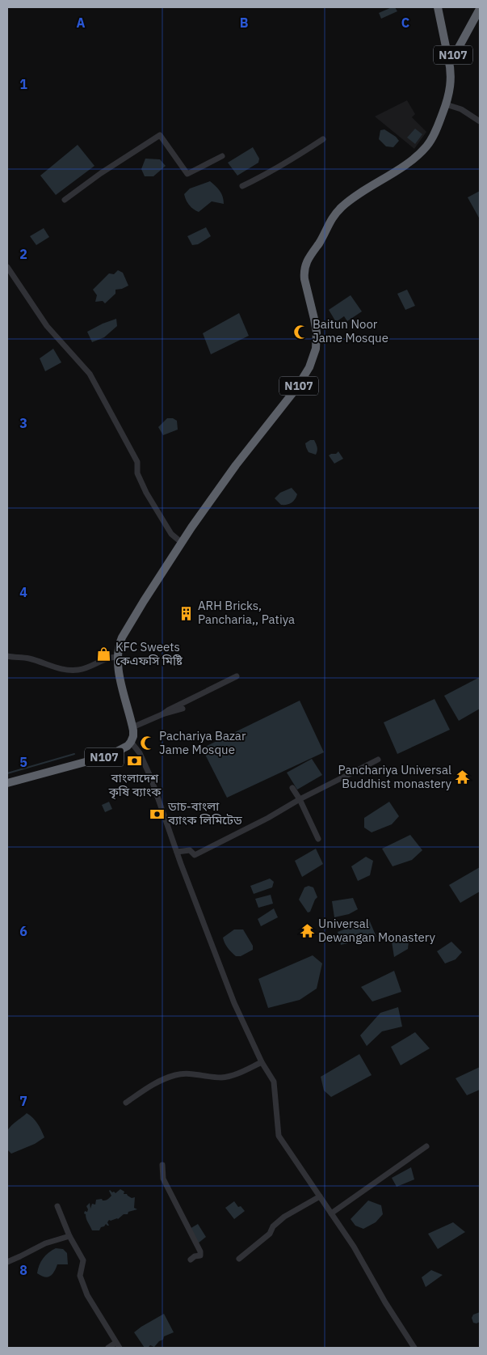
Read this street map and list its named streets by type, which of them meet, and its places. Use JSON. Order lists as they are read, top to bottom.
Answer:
{
  "streets": {
    "highway": ["N107"]
  },
  "places": {
    "mosque": ["Baitun Noor Jame Mosque", "Pachariya Bazar Jame Mosque"],
    "building": ["ARH Bricks, Pancharia,, Patiya"],
    "shop": ["KFC Sweets কেএফসি মিষ্টি"],
    "bank": ["বাংলাদেশ কৃষি ব্যাংক", "ডাচ-বাংলা ব্যাংক লিমিটেড"],
    "temple": ["Panchariya Universal Buddhist monastery", "Universal Dewangan Monastery"]
  },
  "grid": {
    "columns": ["A", "B", "C"],
    "rows": [
      "1",
      "2",
      "3",
      "4",
      "5",
      "6",
      "7",
      "8"
    ]
  }
}
